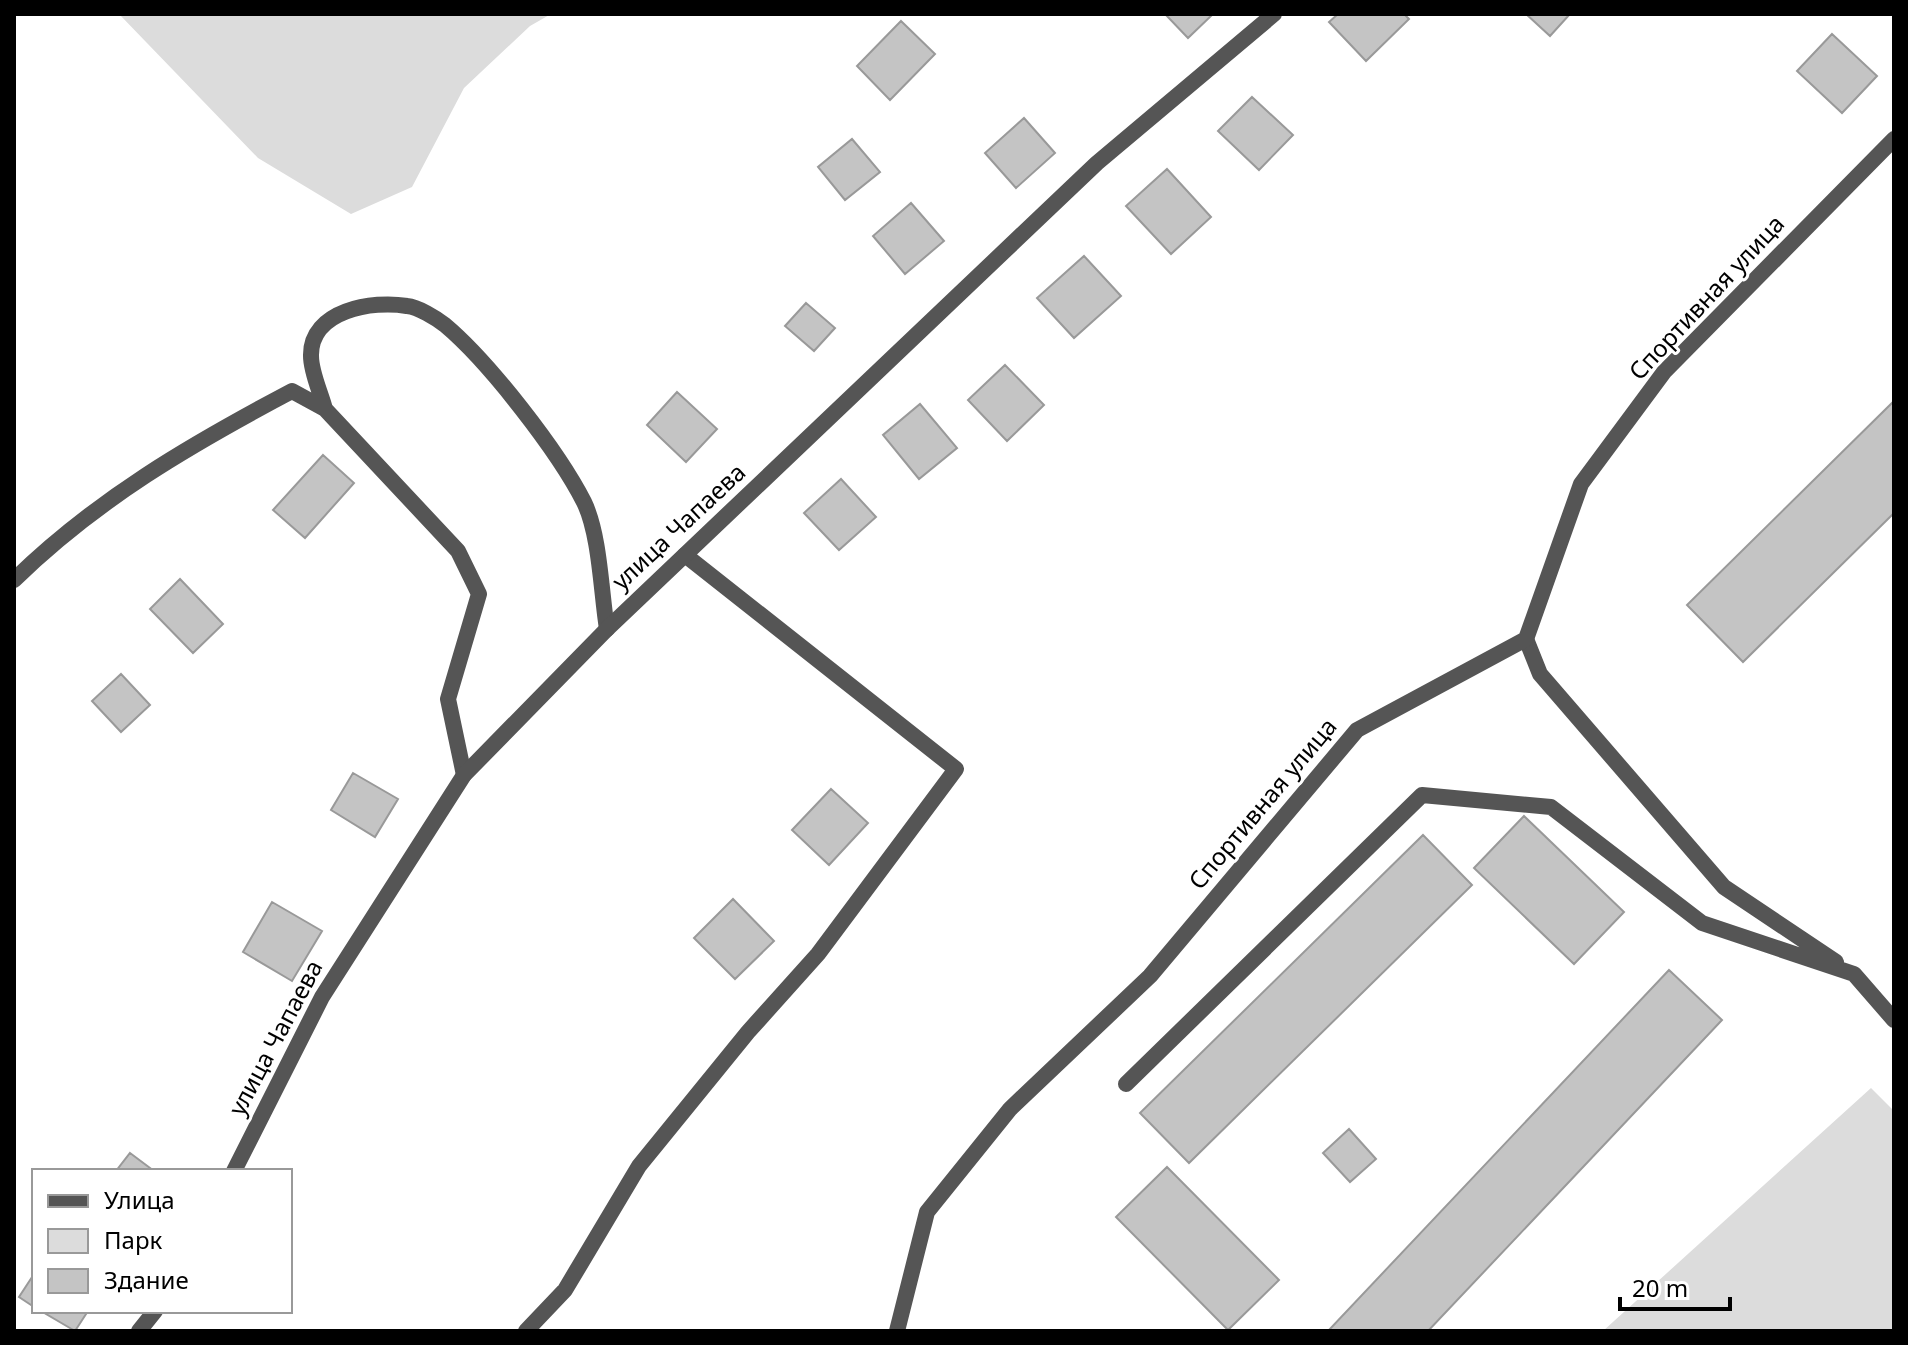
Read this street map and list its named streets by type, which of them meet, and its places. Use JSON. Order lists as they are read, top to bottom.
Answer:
{
  "streets": {
    "street": ["Спортивная улица", "улица Чапаева"]
  },
  "legend": ["Улица", "Парк", "Здание"],
  "scale_bar": "20 m"
}
